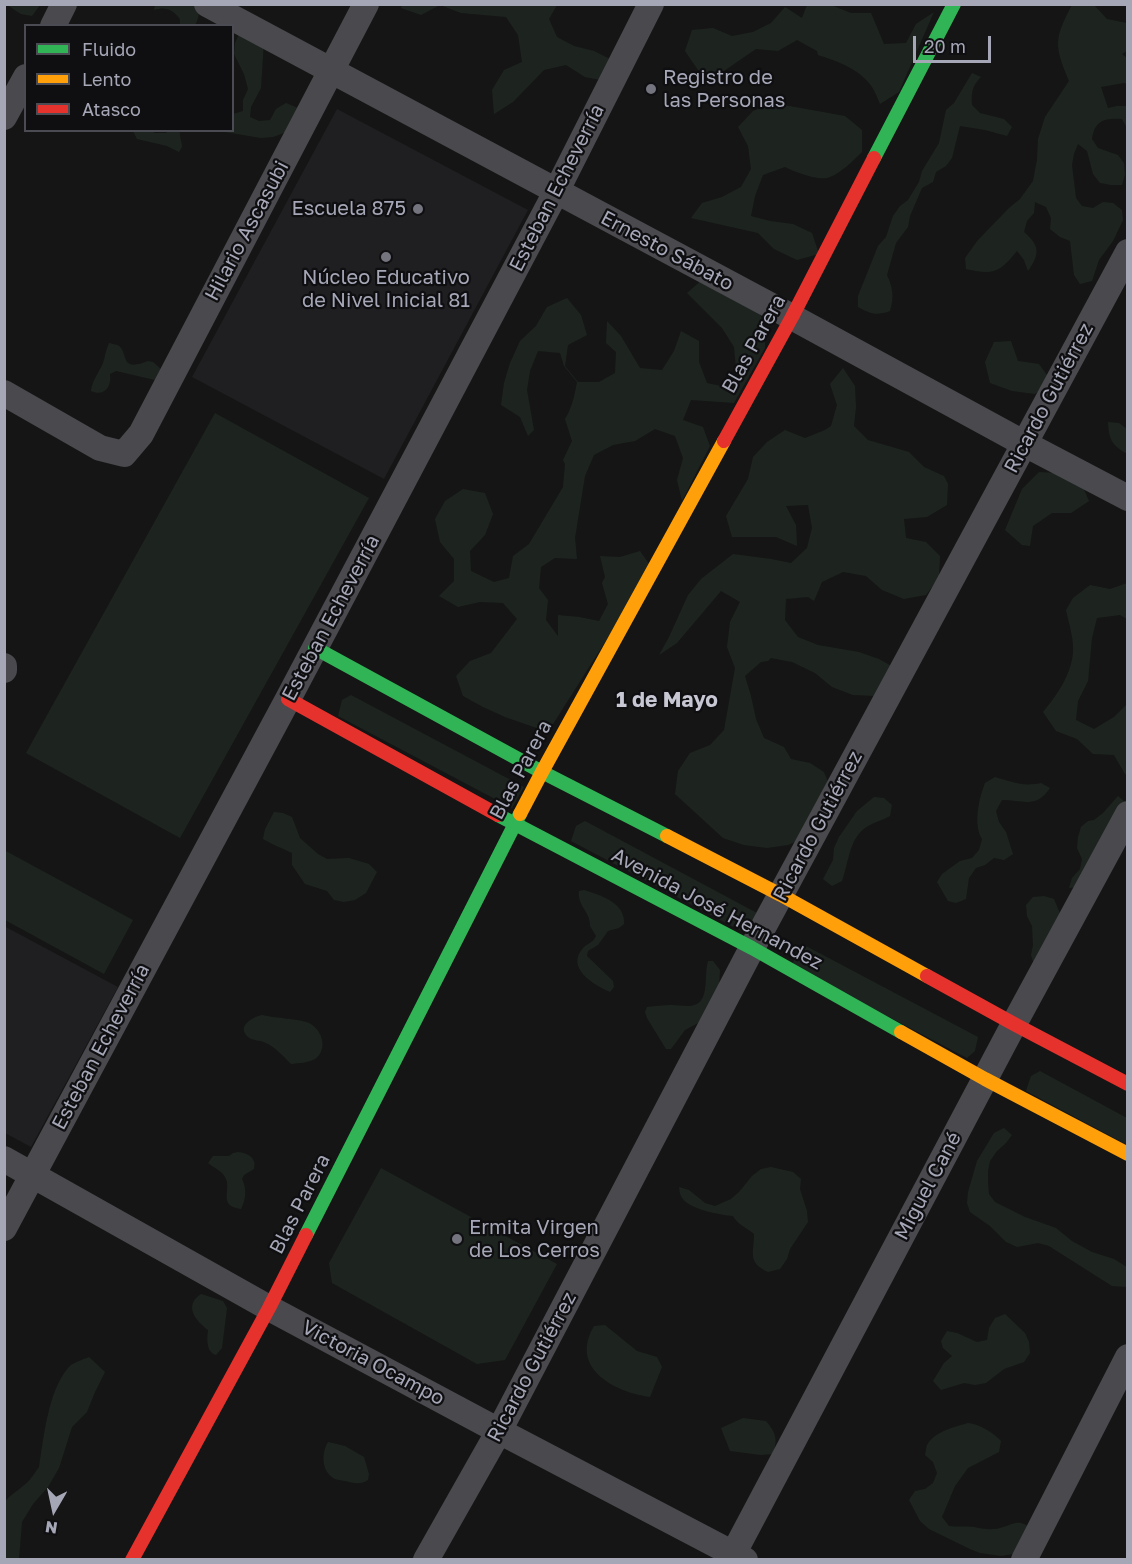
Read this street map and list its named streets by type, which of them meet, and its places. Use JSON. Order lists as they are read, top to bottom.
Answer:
{
  "streets": {
    "street": [
      "Esteban Echeverría",
      "Hilario Ascasubi",
      "Ernesto Sábato",
      "Blas Parera",
      "Ricardo Gutiérrez",
      "Avenida José Hernandez",
      "Miguel Cané",
      "Victoria Ocampo"
    ]
  },
  "crossings": [
    ["Esteban Echeverría", "Ernesto Sábato"],
    ["Esteban Echeverría", "Avenida José Hernandez"],
    ["Esteban Echeverría", "Victoria Ocampo"],
    ["Hilario Ascasubi", "Ernesto Sábato"],
    ["Ernesto Sábato", "Blas Parera"],
    ["Ernesto Sábato", "Ricardo Gutiérrez"],
    ["Blas Parera", "Avenida José Hernandez"],
    ["Blas Parera", "Victoria Ocampo"],
    ["Ricardo Gutiérrez", "Avenida José Hernandez"],
    ["Ricardo Gutiérrez", "Victoria Ocampo"],
    ["Avenida José Hernandez", "Miguel Cané"],
    ["Miguel Cané", "Victoria Ocampo"]
  ],
  "districts": ["1 de Mayo"],
  "places": [
    "Registro de las Personas",
    "Escuela 875",
    "Núcleo Educativo de Nivel Inicial 81",
    "Ermita Virgen de Los Cerros"
  ],
  "legend": ["Fluido", "Lento", "Atasco"],
  "scale_bar": "20 m",
  "north": "bottom"
}
